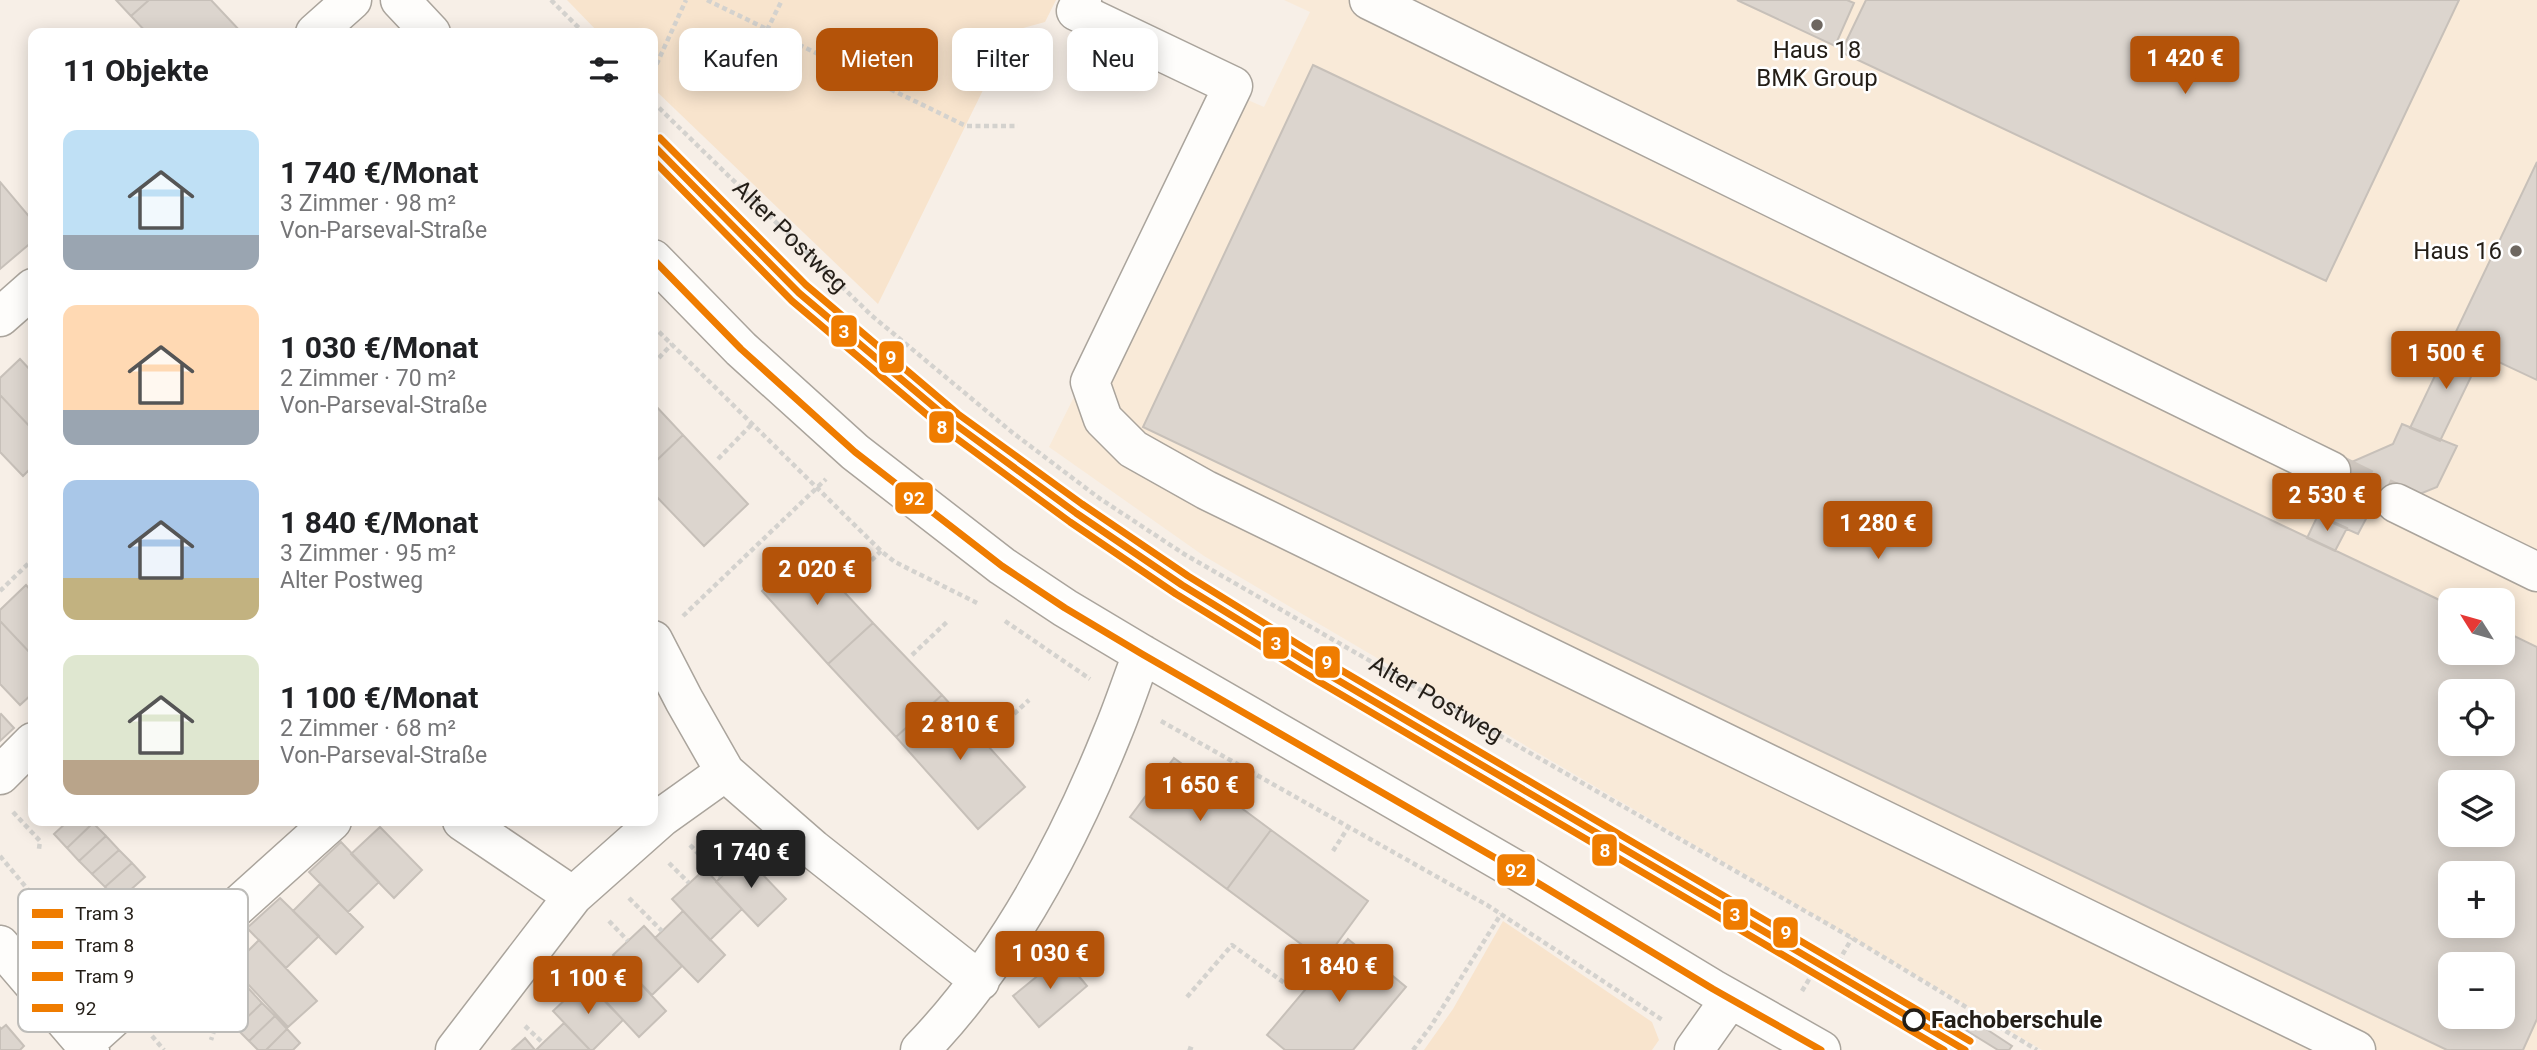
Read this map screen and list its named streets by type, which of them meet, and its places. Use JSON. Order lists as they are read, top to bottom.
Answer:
{
  "streets": {
    "path": ["Alter Postweg"]
  },
  "places": ["Haus 18 BMK Group", "Haus 16", "Fachoberschule"],
  "lines": [
    "tram line 9",
    "tram line 3",
    "tram line 8",
    "transit line 92"
  ],
  "legend": [
    "Tram 3",
    "Tram 8",
    "Tram 9",
    "92"
  ],
  "north": "top left",
  "page": {
    "chip": [
      "Kaufen",
      "Mieten",
      "Filter",
      "Neu"
    ],
    "heading": "11 Objekte",
    "price": [
      "1 420 €",
      "1 500 €",
      "2 530 €",
      "1 280 €",
      "2 020 €",
      "2 810 €",
      "1 650 €",
      "1 740 €",
      "1 030 €",
      "1 840 €",
      "1 100 €"
    ],
    "list": [
      {
        "name": "1 740 €/Monat",
        "note": "3 Zimmer · 98 m² · Von-Parseval-Straße"
      },
      {
        "name": "1 030 €/Monat",
        "note": "2 Zimmer · 70 m² · Von-Parseval-Straße"
      },
      {
        "name": "1 840 €/Monat",
        "note": "3 Zimmer · 95 m² · Alter Postweg"
      },
      {
        "name": "1 100 €/Monat",
        "note": "2 Zimmer · 68 m² · Von-Parseval-Straße"
      }
    ],
    "map_buttons": ["+", "−"]
  }
}
